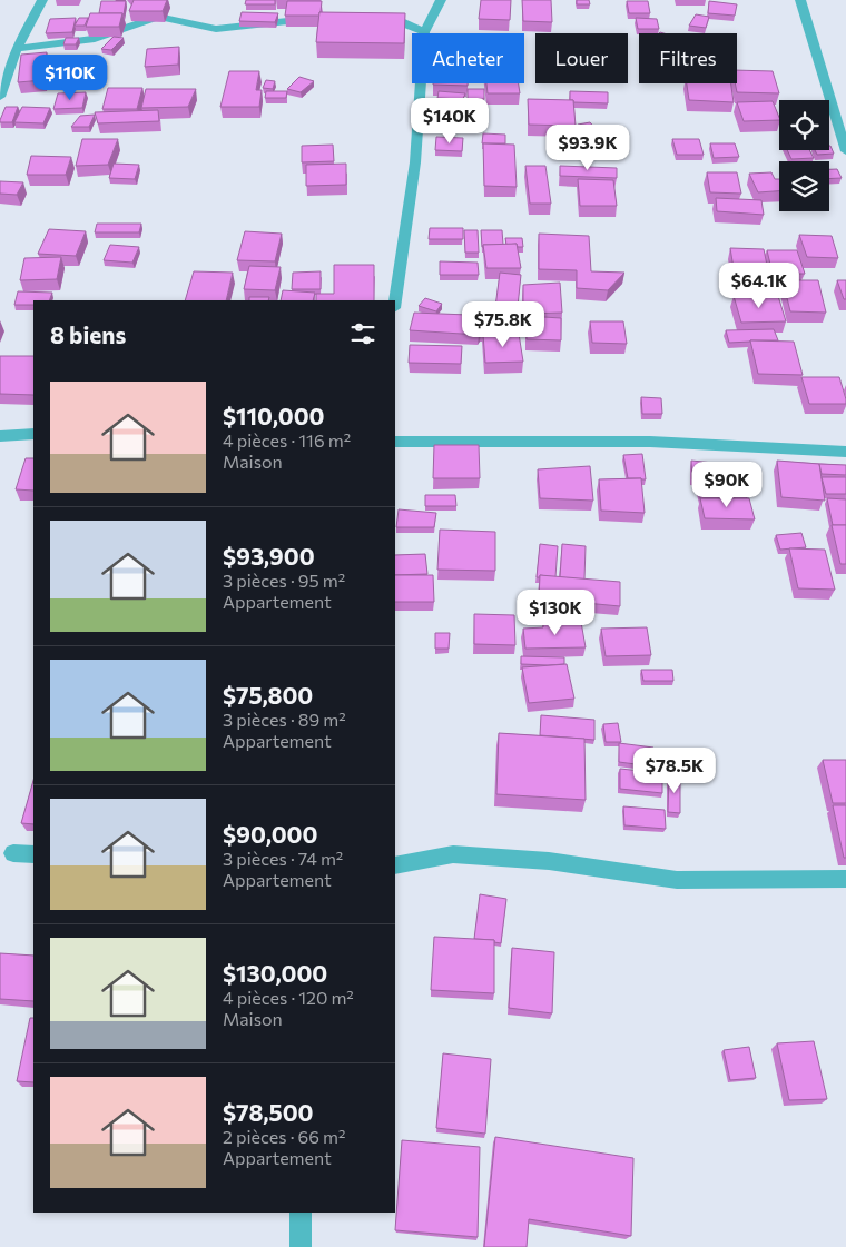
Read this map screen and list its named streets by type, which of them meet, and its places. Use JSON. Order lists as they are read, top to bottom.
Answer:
{
  "page": {
    "chip": ["Acheter", "Louer", "Filtres"],
    "price": [
      "$110K",
      "$140K",
      "$93.9K",
      "$64.1K",
      "$75.8K",
      "$90K",
      "$130K",
      "$78.5K"
    ],
    "heading": "8 biens",
    "list": [
      {
        "name": "$110,000",
        "note": "4 pièces · 116 m² · Maison"
      },
      {
        "name": "$93,900",
        "note": "3 pièces · 95 m² · Appartement"
      },
      {
        "name": "$75,800",
        "note": "3 pièces · 89 m² · Appartement"
      },
      {
        "name": "$90,000",
        "note": "3 pièces · 74 m² · Appartement"
      },
      {
        "name": "$130,000",
        "note": "4 pièces · 120 m² · Maison"
      },
      {
        "name": "$78,500",
        "note": "2 pièces · 66 m² · Appartement"
      }
    ]
  }
}
